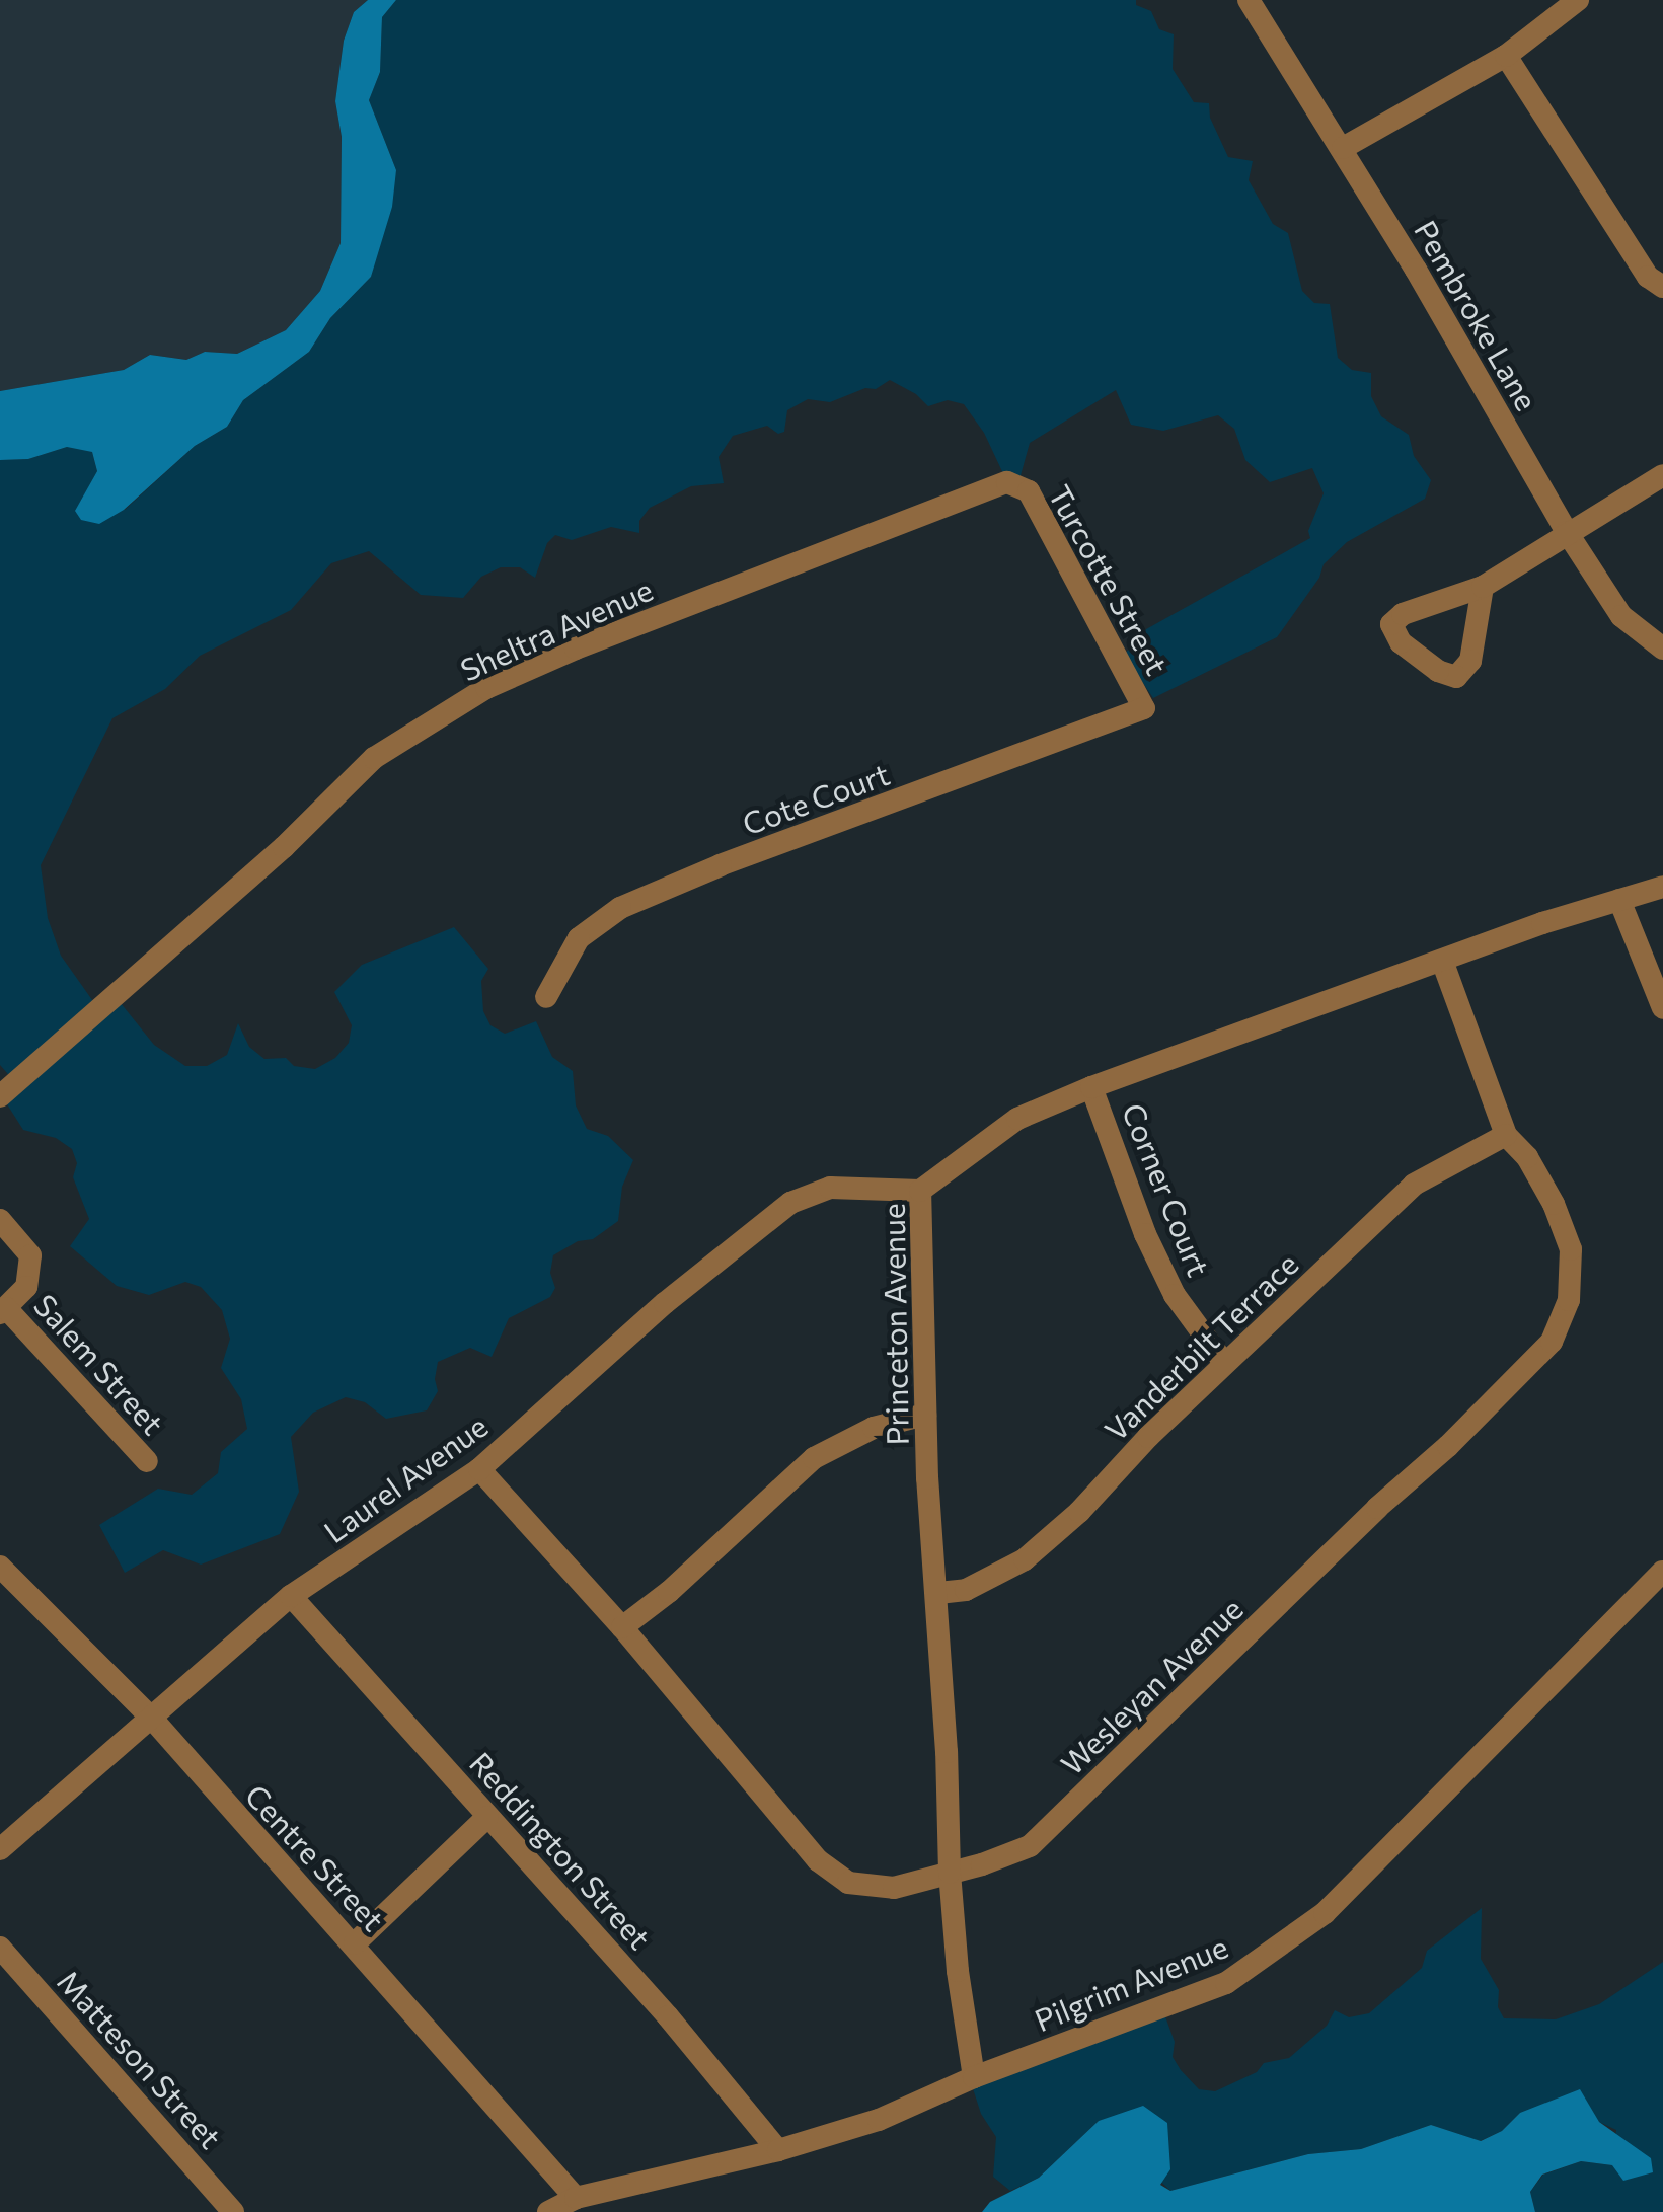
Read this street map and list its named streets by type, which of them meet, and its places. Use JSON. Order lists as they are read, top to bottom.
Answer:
{
  "streets": {
    "street": [
      "Pembroke Lane",
      "Turcotte Street",
      "Sheltra Avenue",
      "Cote Court",
      "Corner Court",
      "Princeton Avenue",
      "Vanderbilt Terrace",
      "Salem Street",
      "Laurel Avenue",
      "Wesleyan Avenue",
      "Reddington Street",
      "Centre Street",
      "Pilgrim Avenue",
      "Matteson Street"
    ]
  },
  "crossings": [
    ["Turcotte Street", "Sheltra Avenue"],
    ["Turcotte Street", "Cote Court"],
    ["Corner Court", "Princeton Avenue"],
    ["Corner Court", "Vanderbilt Terrace"],
    ["Princeton Avenue", "Vanderbilt Terrace"],
    ["Princeton Avenue", "Laurel Avenue"],
    ["Princeton Avenue", "Wesleyan Avenue"],
    ["Princeton Avenue", "Pilgrim Avenue"],
    ["Vanderbilt Terrace", "Wesleyan Avenue"],
    ["Laurel Avenue", "Wesleyan Avenue"],
    ["Laurel Avenue", "Reddington Street"],
    ["Laurel Avenue", "Centre Street"],
    ["Reddington Street", "Pilgrim Avenue"],
    ["Centre Street", "Pilgrim Avenue"]
  ]
}
